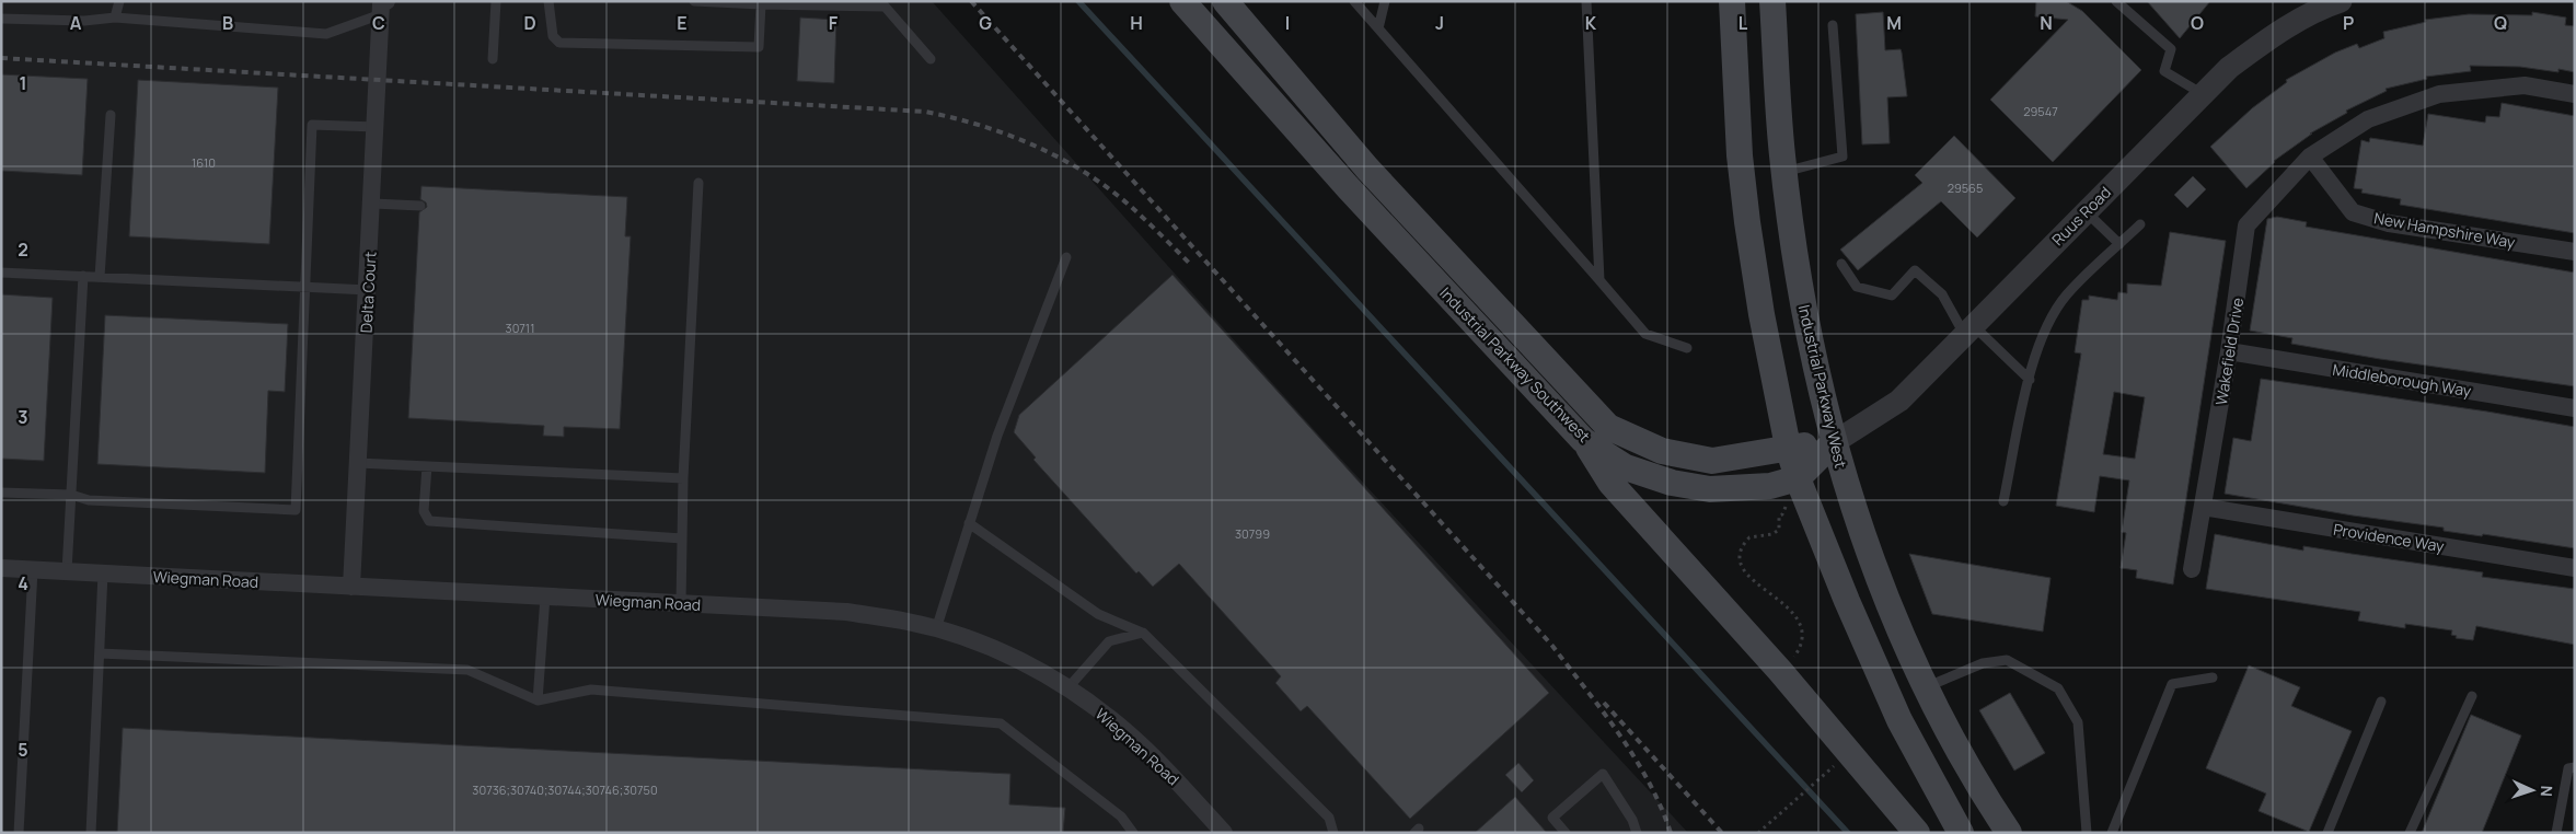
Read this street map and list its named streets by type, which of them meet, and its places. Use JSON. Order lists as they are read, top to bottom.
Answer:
{
  "streets": {
    "main road": ["Industrial Parkway Southwest", "Industrial Parkway West"],
    "street": [
      "Ruus Road",
      "New Hampshire Way",
      "Delta Court",
      "Wakefield Drive",
      "Middleborough Way",
      "Providence Way",
      "Wiegman Road"
    ]
  },
  "crossings": [
    ["Ruus Road", "Industrial Parkway Southwest"],
    ["Ruus Road", "Industrial Parkway West"],
    ["New Hampshire Way", "Wakefield Drive"],
    ["Delta Court", "Wiegman Road"],
    ["Wakefield Drive", "Middleborough Way"],
    ["Wakefield Drive", "Providence Way"],
    ["Industrial Parkway Southwest", "Industrial Parkway West"]
  ],
  "house_numbers": [
    "29547",
    "1610",
    "29565",
    "30711",
    "30799",
    "30736;30740;30744;30746;30750"
  ],
  "north": "right",
  "grid": {
    "columns": [
      "A",
      "B",
      "C",
      "D",
      "E",
      "F",
      "G",
      "H",
      "I",
      "J",
      "K",
      "L",
      "M",
      "N",
      "O",
      "P",
      "Q"
    ],
    "rows": [
      "1",
      "2",
      "3",
      "4",
      "5"
    ]
  }
}
